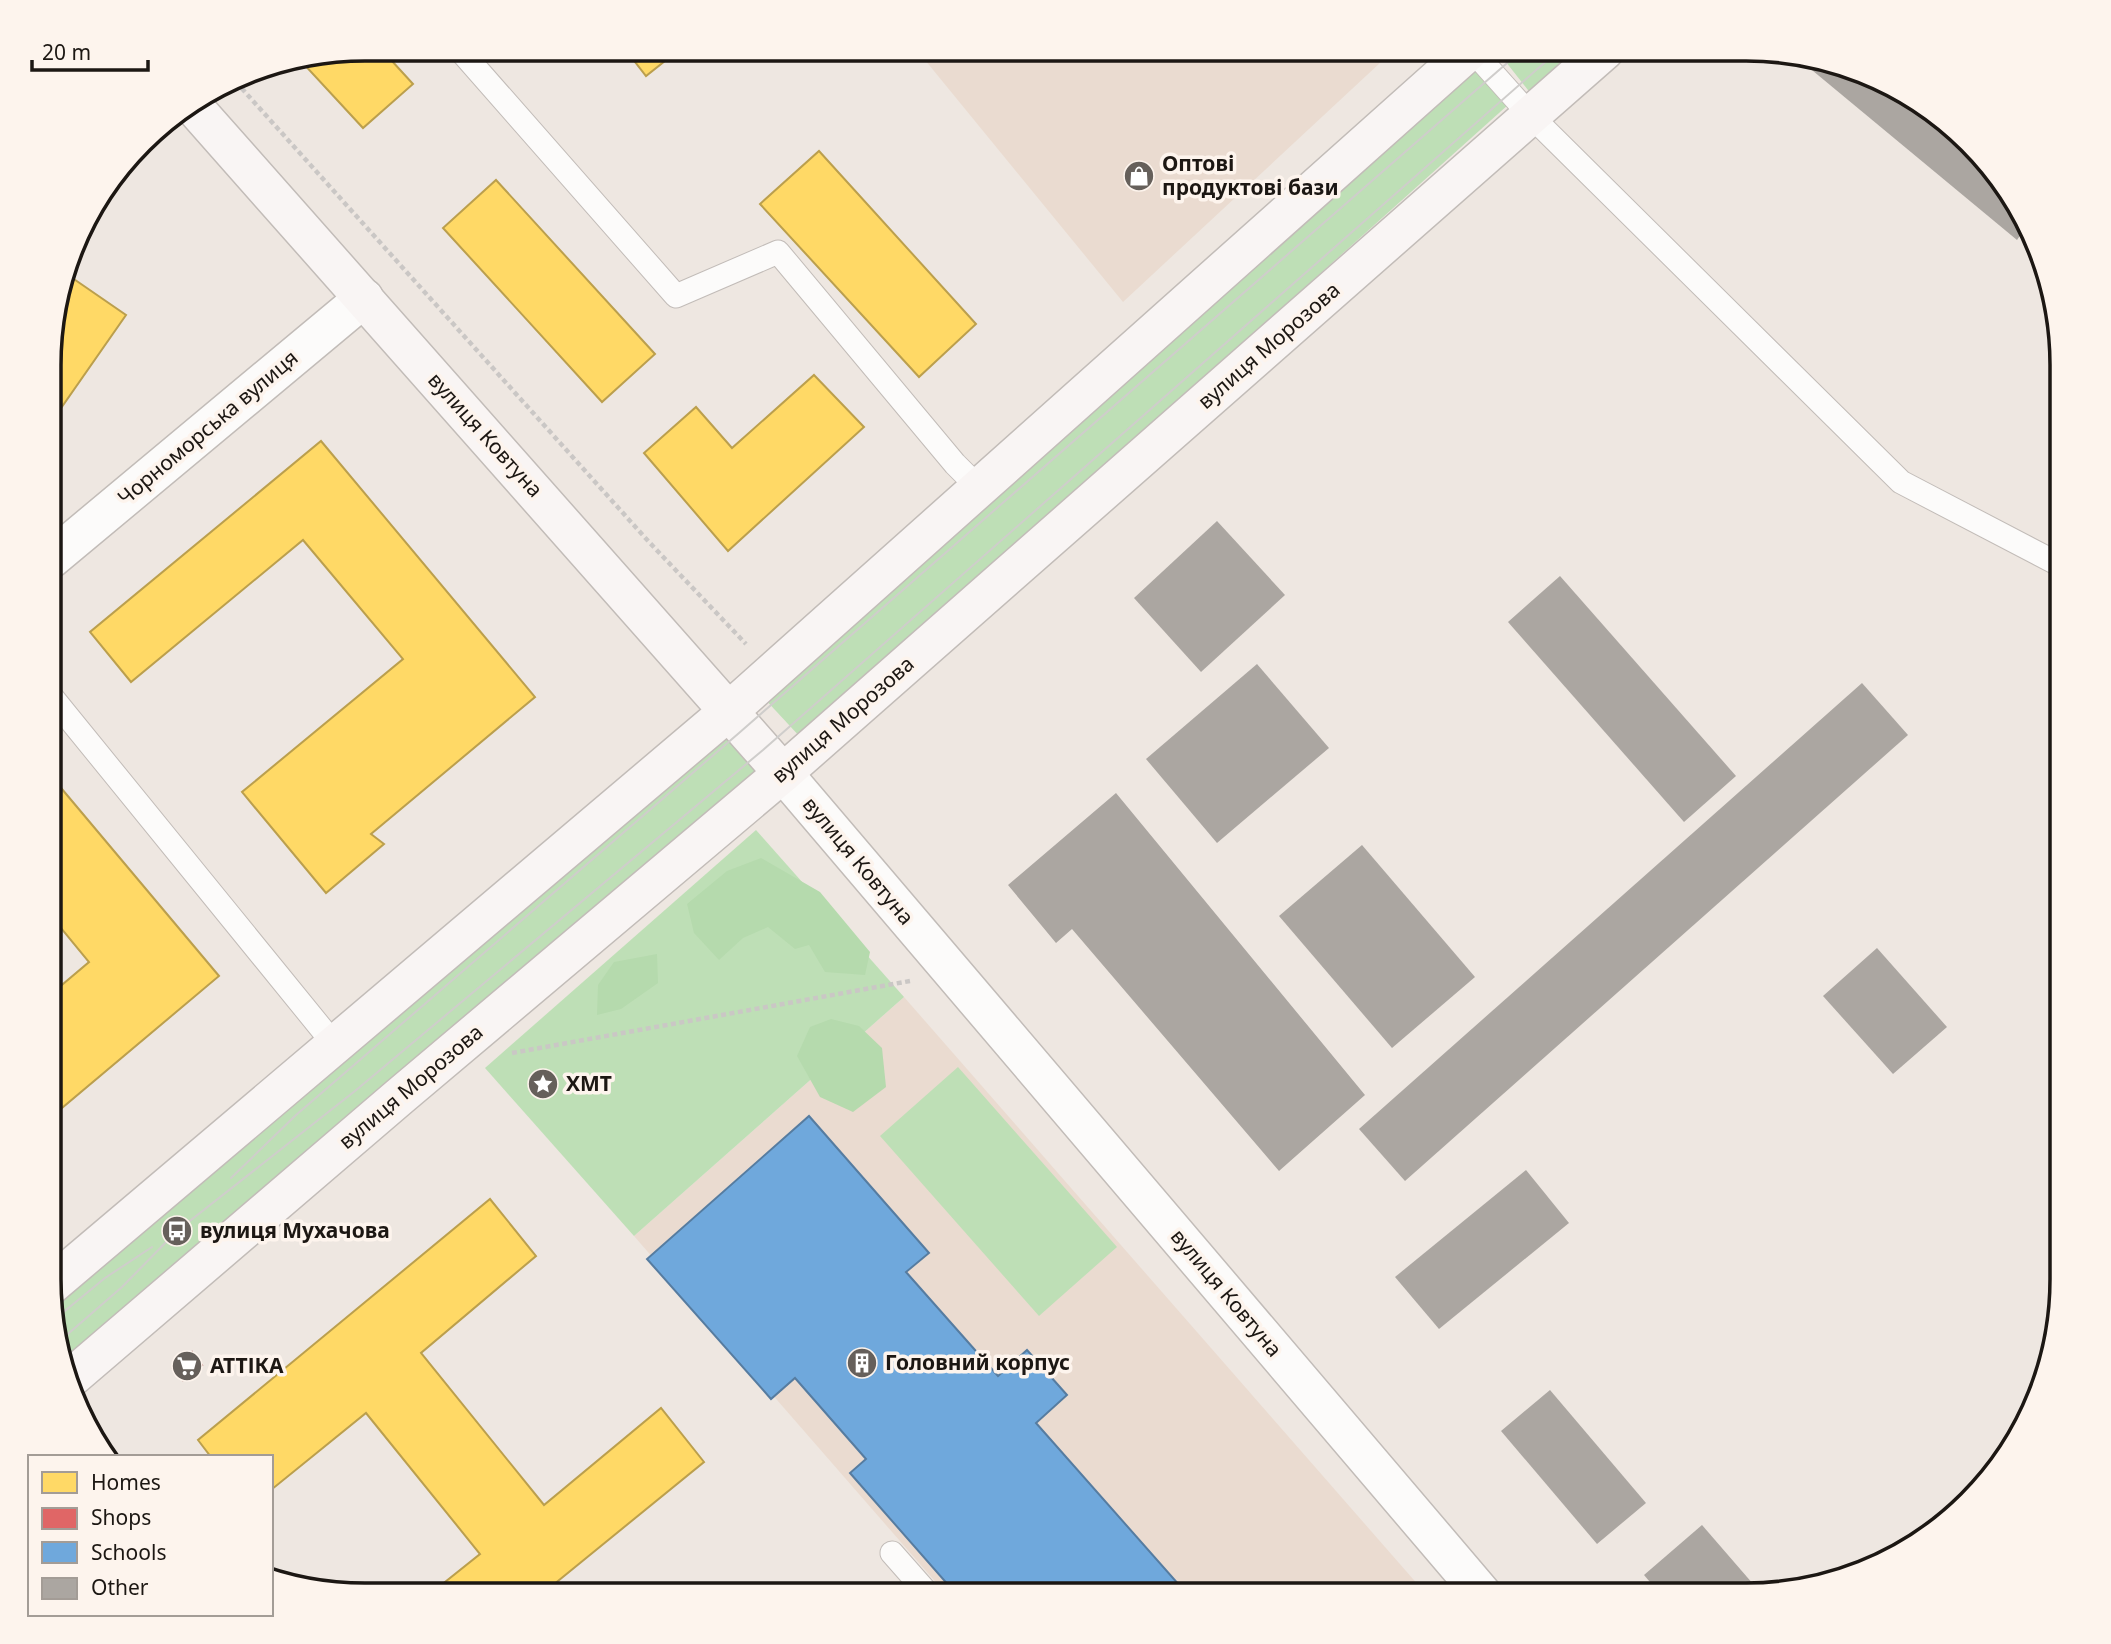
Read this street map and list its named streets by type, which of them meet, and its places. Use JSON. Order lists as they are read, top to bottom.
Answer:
{
  "streets": {
    "main road": ["вулиця Морозова", "вулиця Ковтуна"],
    "street": ["Чорноморська вулиця"]
  },
  "crossings": [
    ["вулиця Морозова", "вулиця Ковтуна"],
    ["Чорноморська вулиця", "вулиця Ковтуна"]
  ],
  "places": {
    "shop": ["Оптові продуктові бази"],
    "place": ["ХМТ"],
    "bus stop": ["вулиця Мухачова"],
    "building": ["Головний корпус"],
    "supermarket": ["АТТІКА"]
  },
  "legend": [
    "Homes",
    "Shops",
    "Schools",
    "Other"
  ],
  "scale_bar": "20 m"
}
